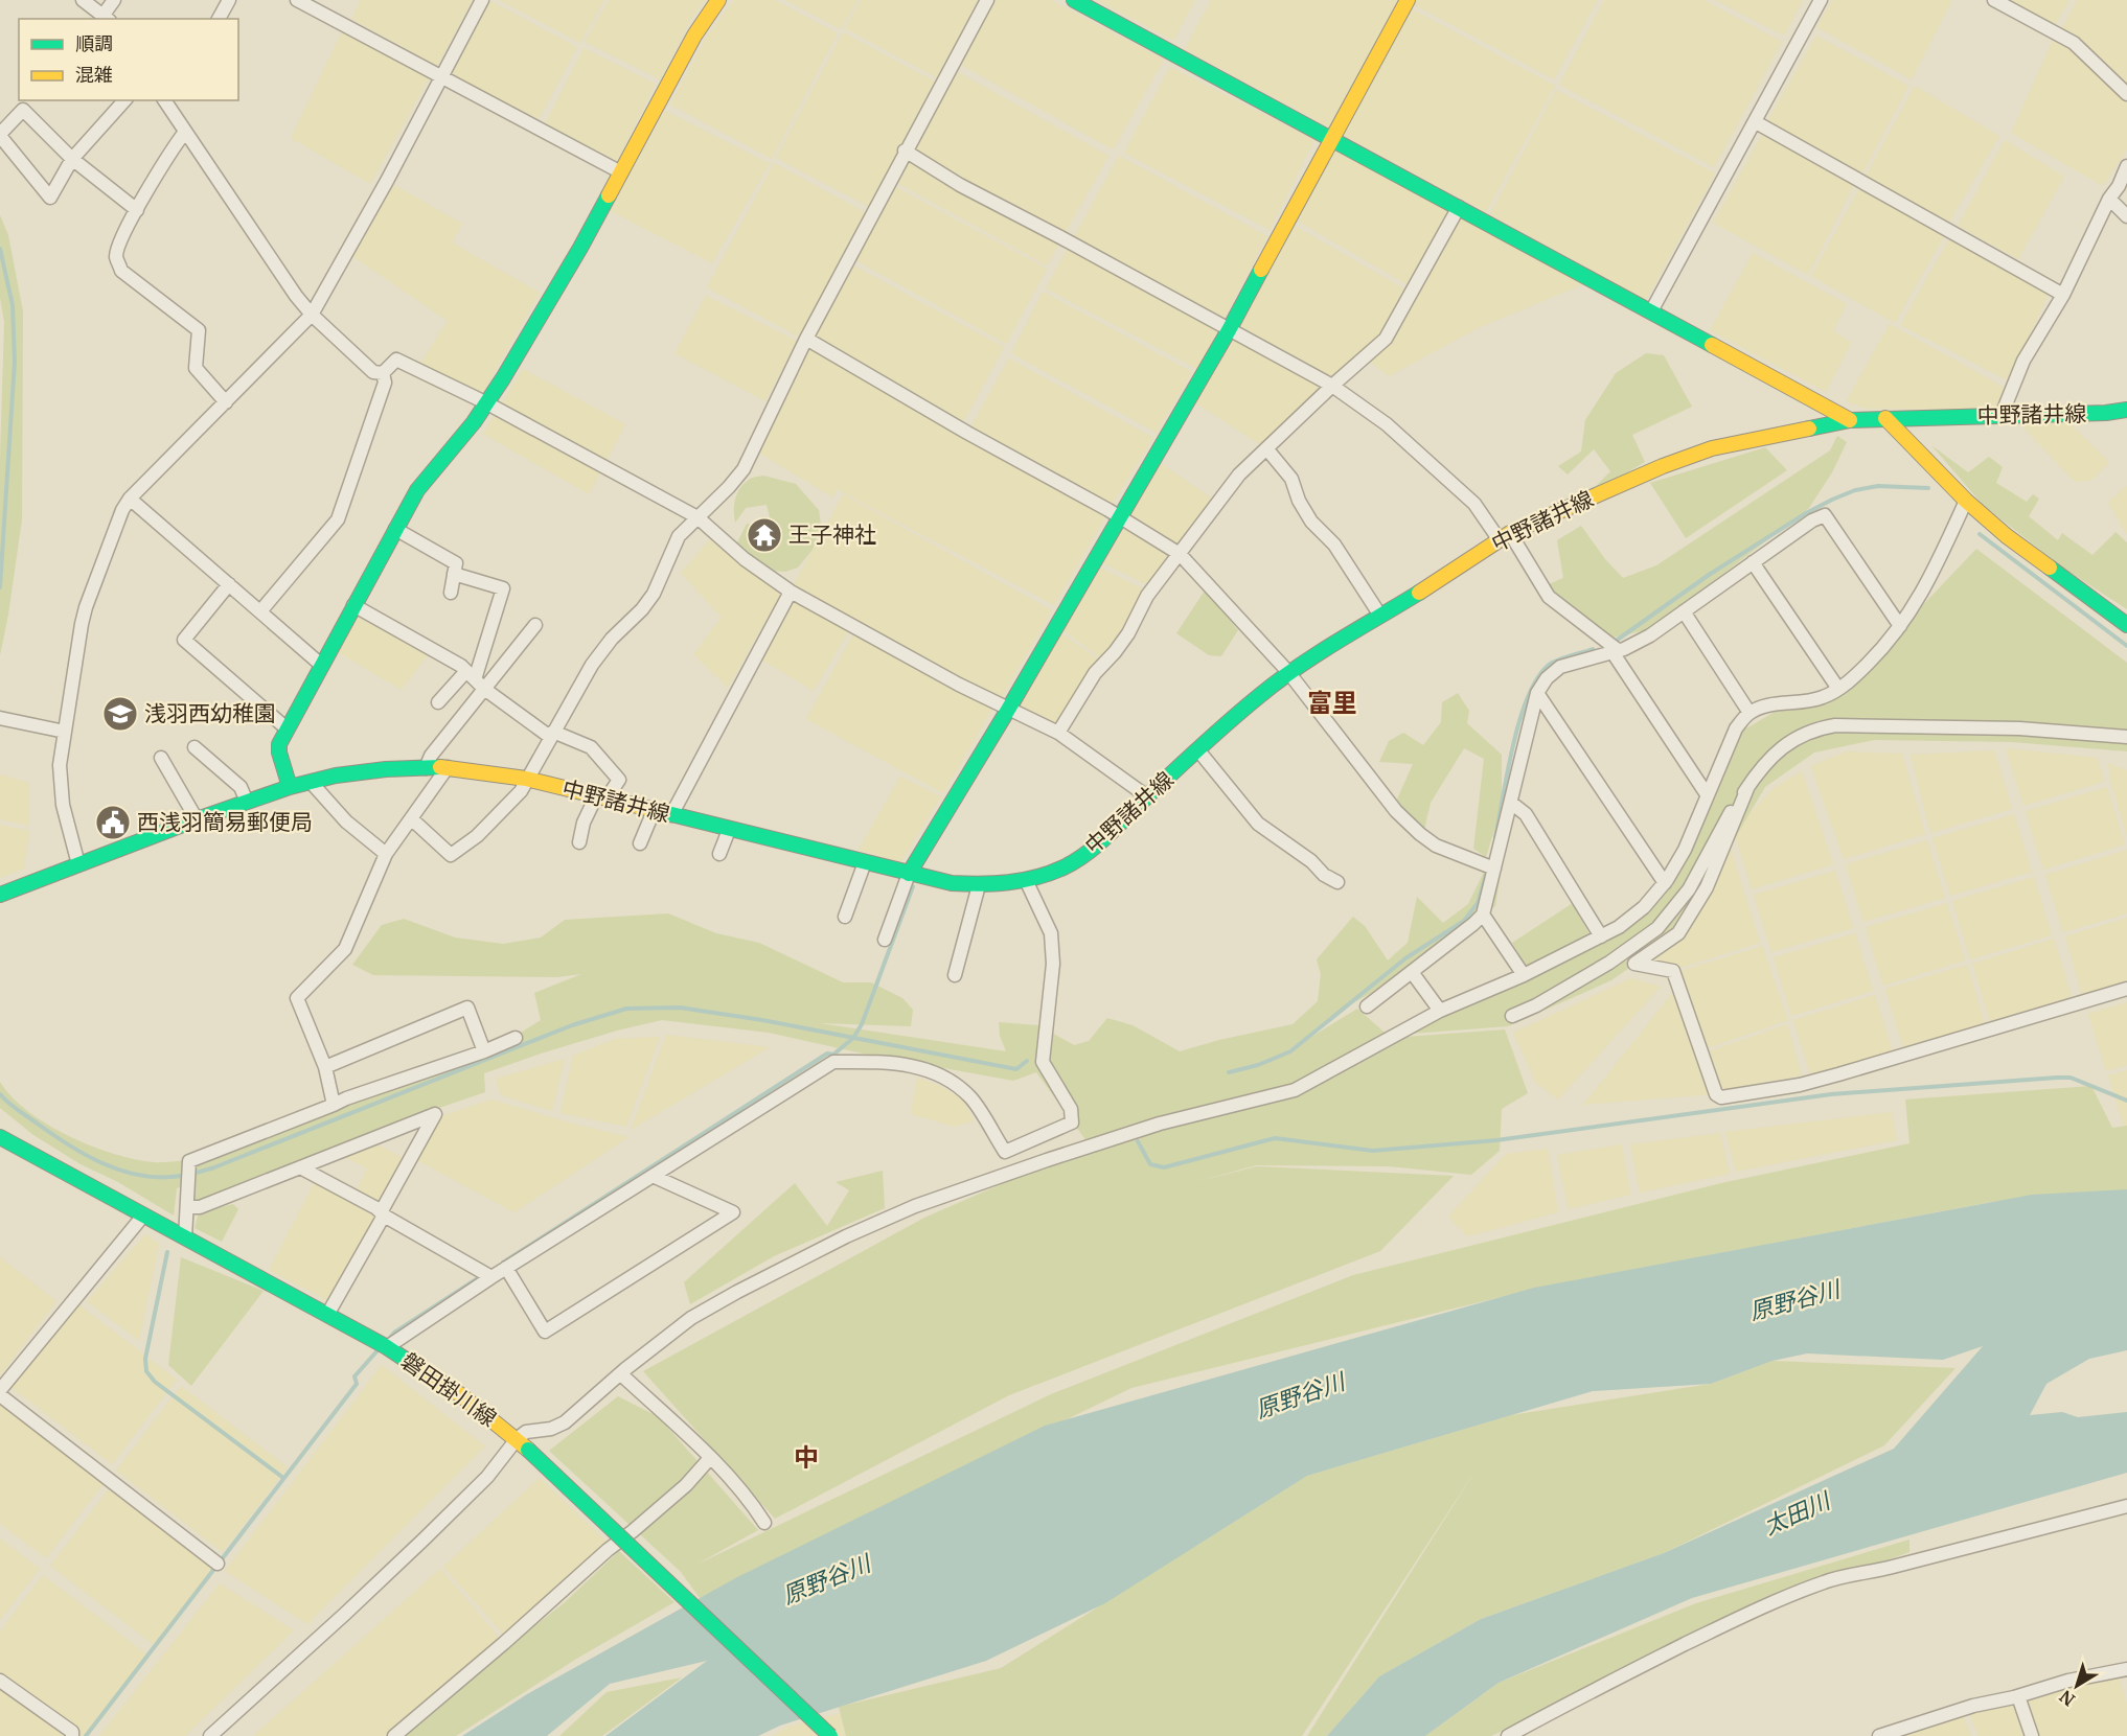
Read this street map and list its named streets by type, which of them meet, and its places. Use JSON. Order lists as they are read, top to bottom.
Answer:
{
  "streets": {
    "main road": ["中野諸井線", "磐田掛川線"]
  },
  "districts": ["富里", "中"],
  "water": ["原野谷川", "太田川"],
  "places": {
    "temple": ["王子神社"],
    "school or university": ["浅羽西幼稚園"],
    "public building": ["西浅羽簡易郵便局"]
  },
  "legend": ["順調", "混雑"],
  "north": "bottom left"
}
